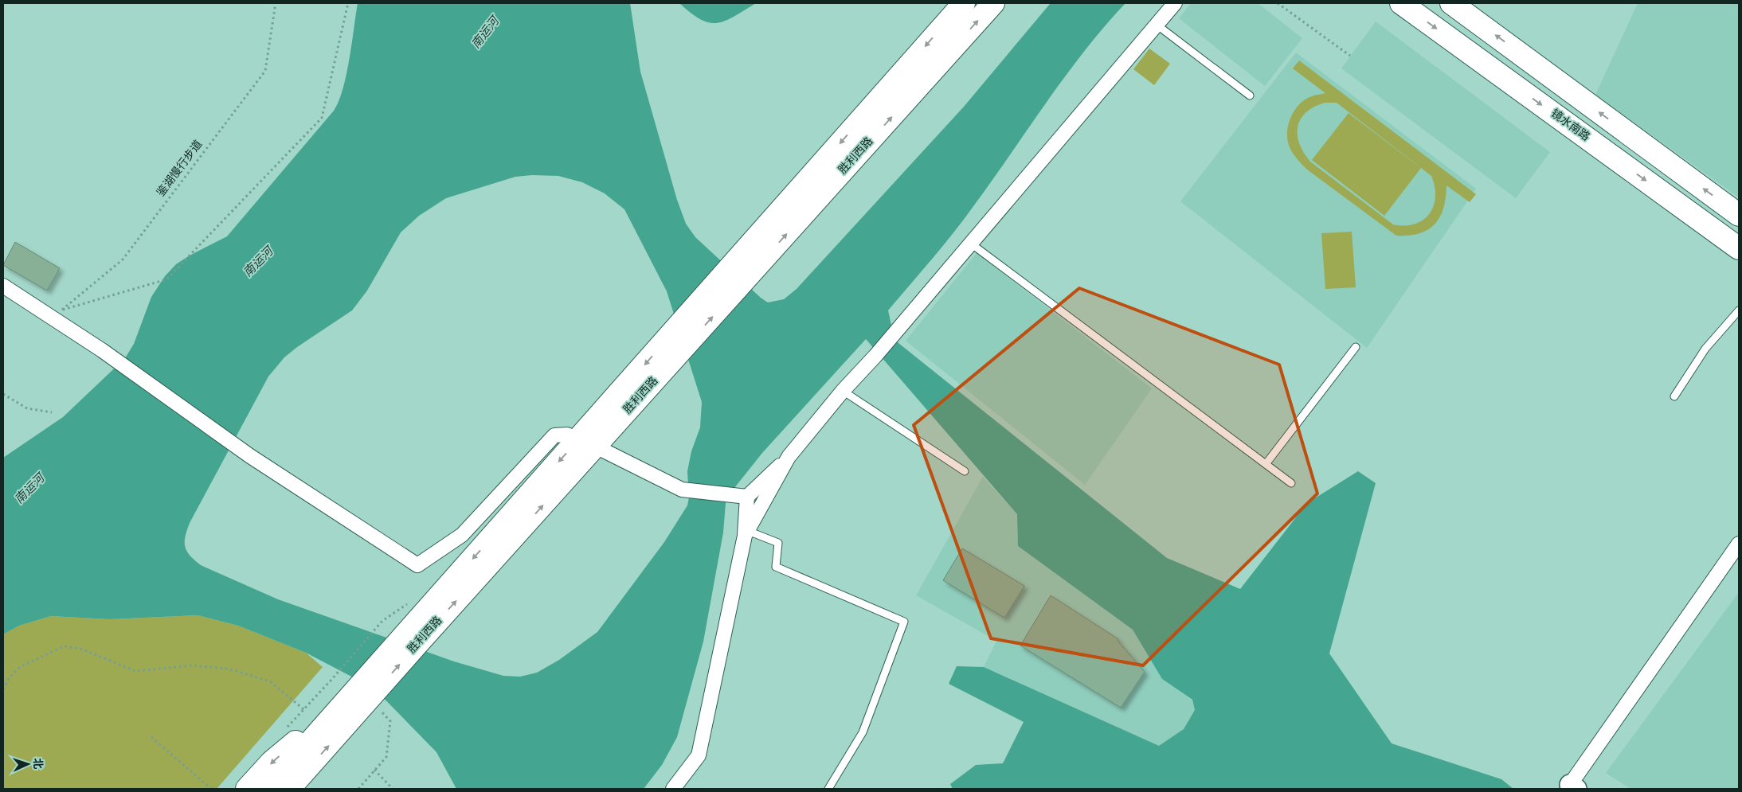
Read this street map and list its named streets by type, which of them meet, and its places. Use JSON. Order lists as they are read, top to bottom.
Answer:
{
  "streets": {
    "main road": ["镜水南路", "胜利西路"],
    "path": ["鉴湖慢行步道"]
  },
  "water": ["南运河"],
  "north": "right"
}
